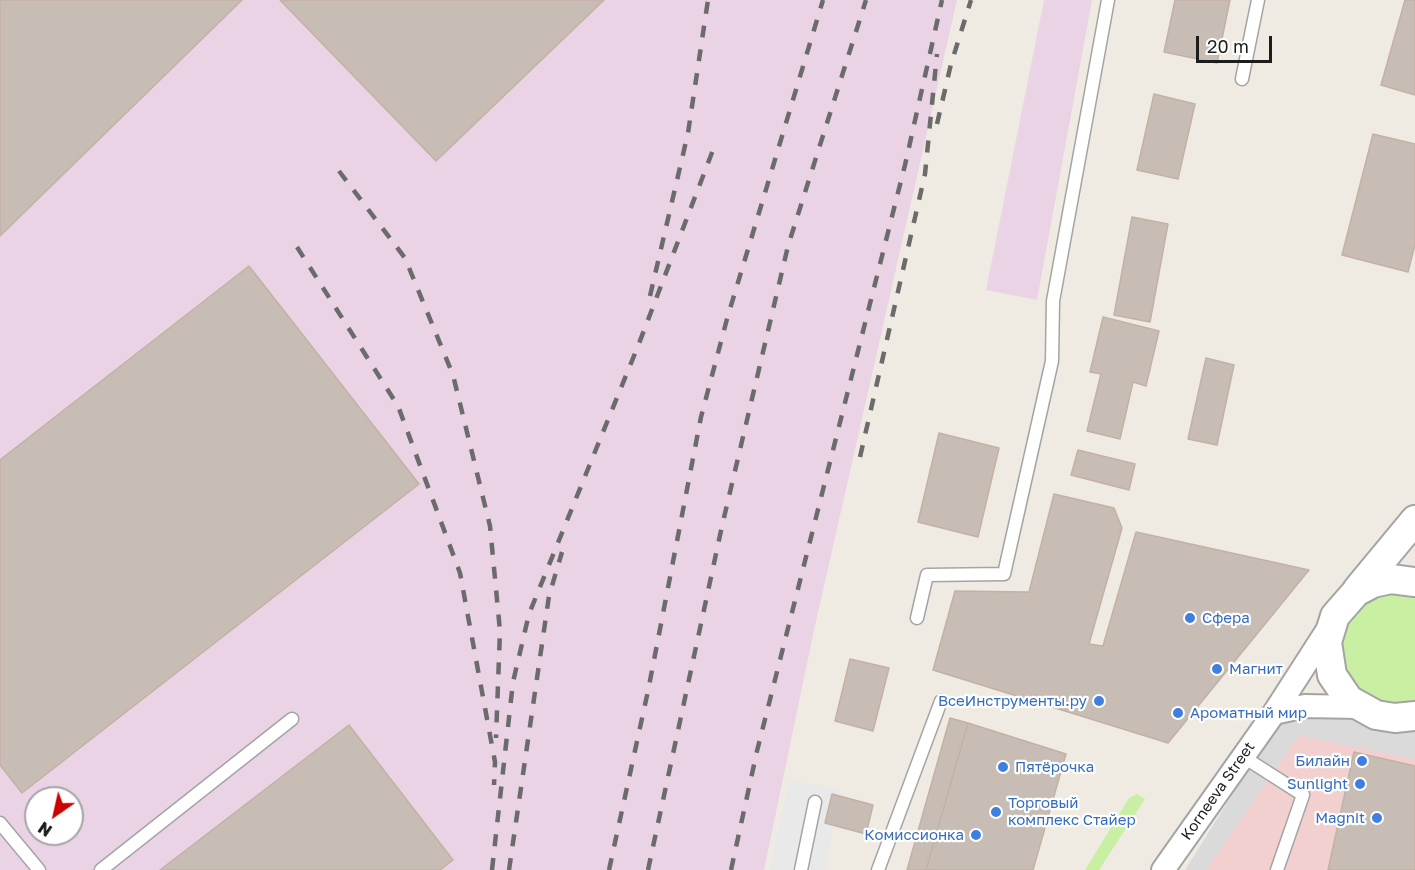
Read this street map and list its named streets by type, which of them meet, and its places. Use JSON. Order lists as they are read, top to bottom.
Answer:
{
  "streets": {
    "street": ["Korneeva Street"]
  },
  "places": [
    "Сфера",
    "Магнит",
    "ВсеИнструменты.ру",
    "Ароматный мир",
    "Билайн",
    "Пятёрочка",
    "Sunlight",
    "Торговый комплекс Стайер",
    "Magnit",
    "Комиссионка"
  ],
  "scale_bar": "20 m",
  "north": "bottom left"
}
